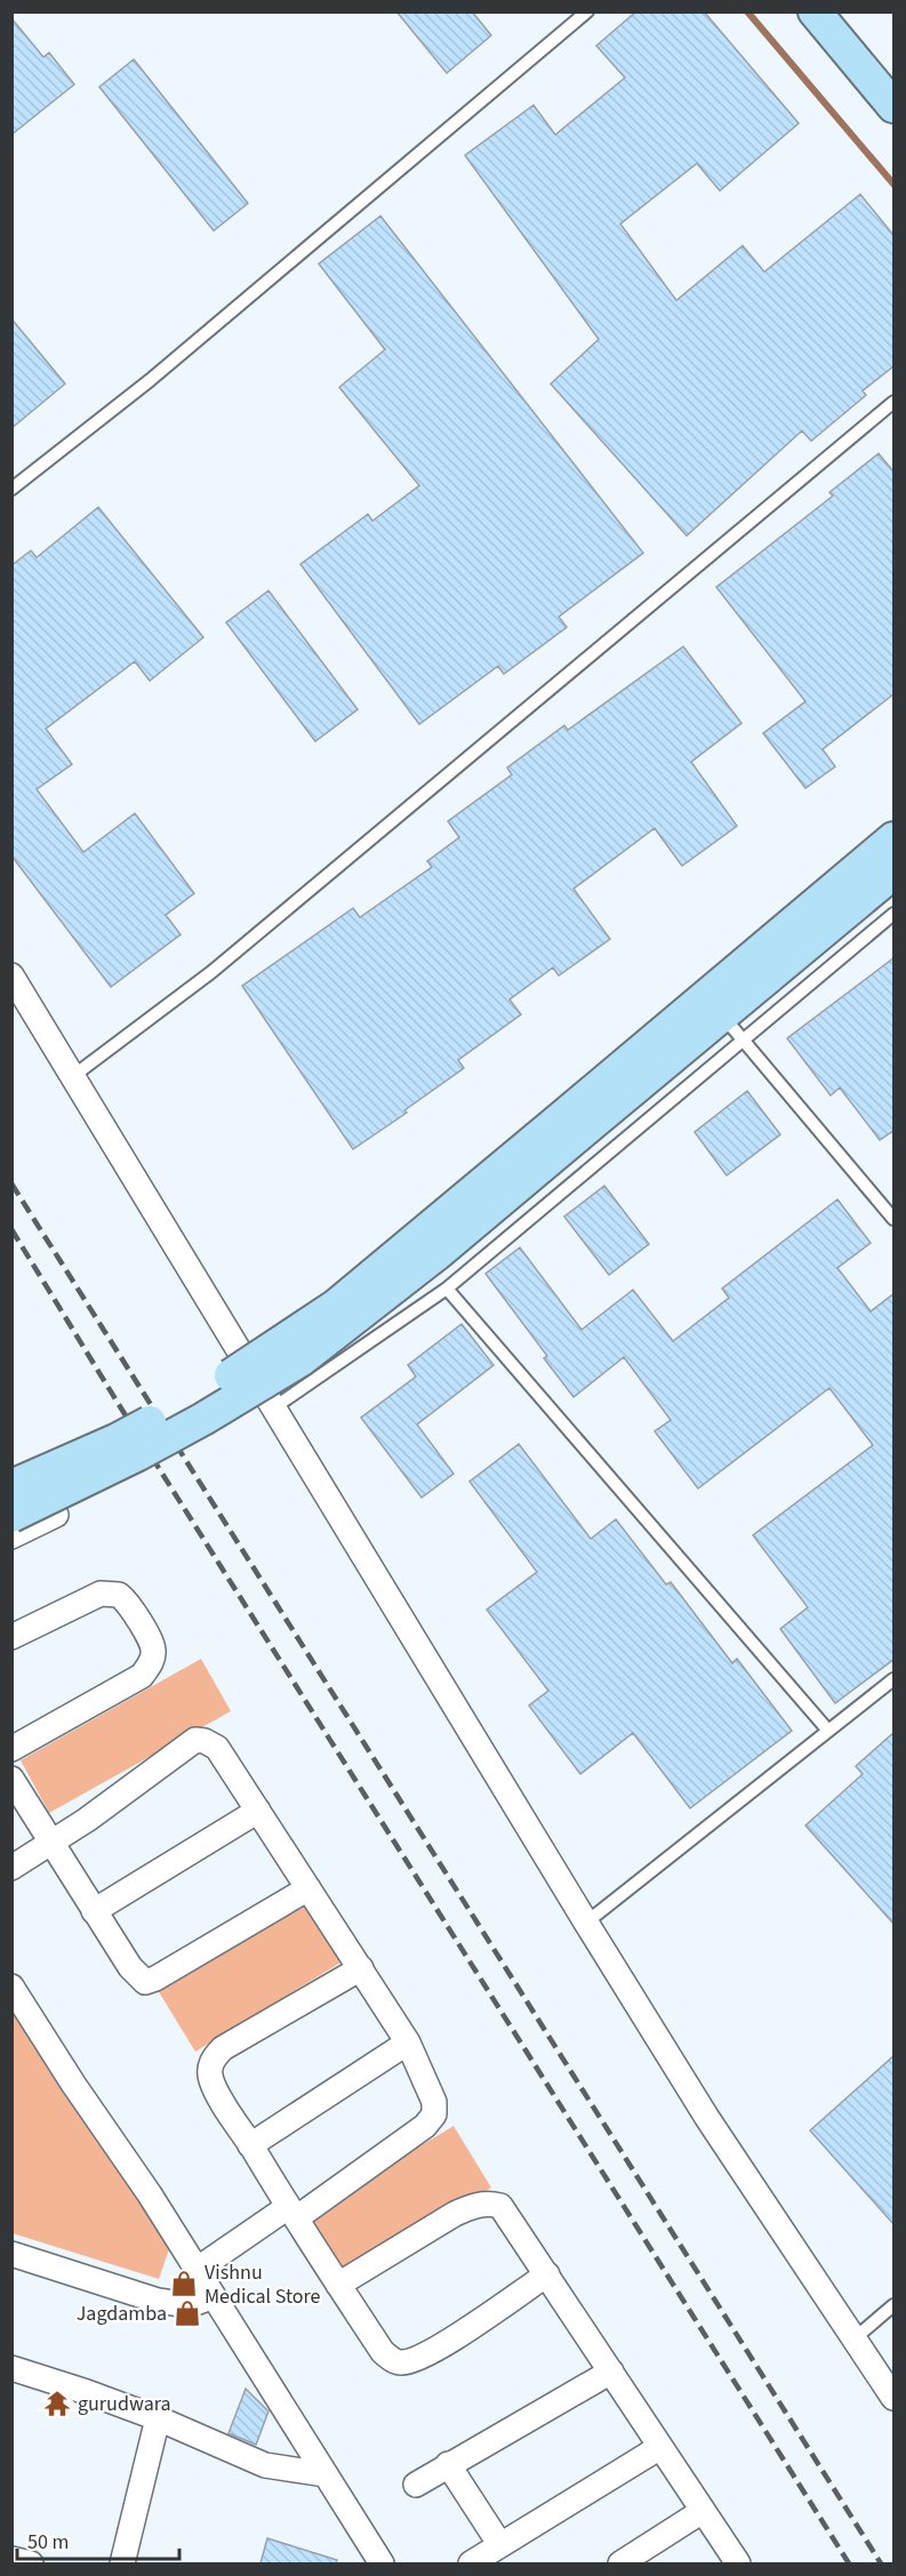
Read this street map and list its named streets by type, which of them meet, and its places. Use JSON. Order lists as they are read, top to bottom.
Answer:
{
  "places": {
    "shop": ["Vishnu Medical Store", "Jagdamba"],
    "temple": ["gurudwara"]
  },
  "scale_bar": "50 m"
}
